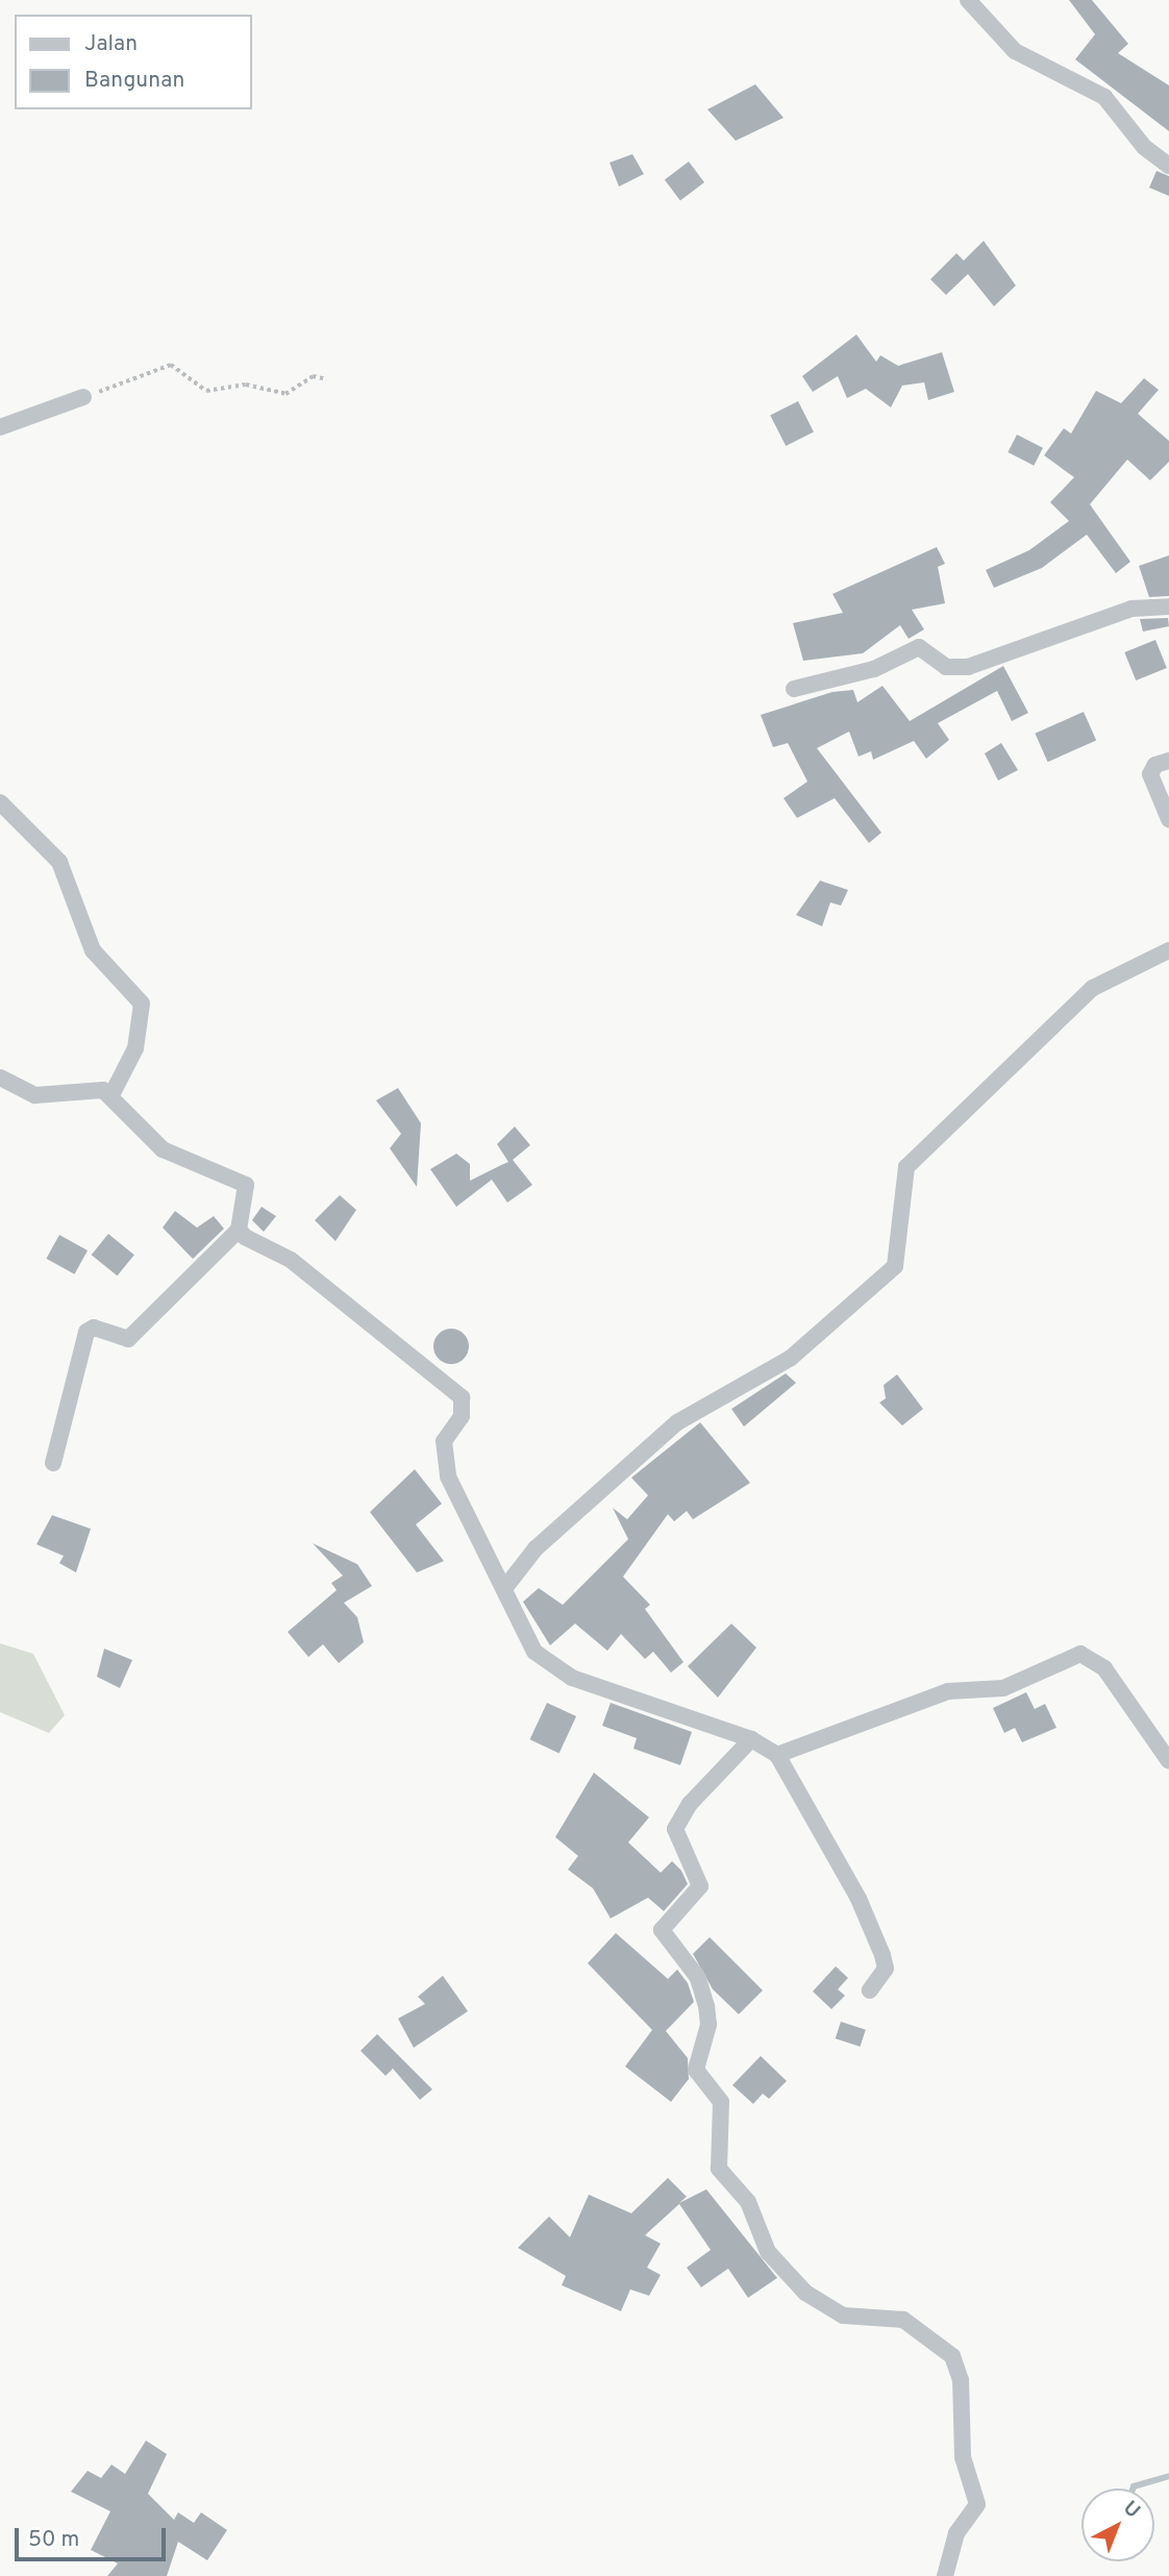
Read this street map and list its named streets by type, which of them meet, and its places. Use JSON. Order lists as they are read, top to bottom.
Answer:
{
  "legend": ["Jalan", "Bangunan"],
  "scale_bar": "50 m",
  "north": "top right"
}
